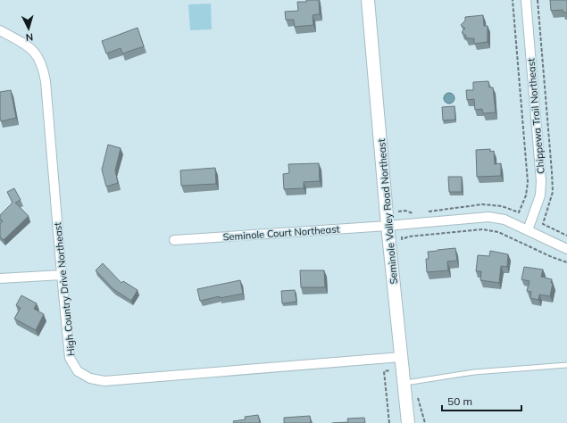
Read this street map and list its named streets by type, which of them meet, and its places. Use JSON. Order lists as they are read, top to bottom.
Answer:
{
  "streets": {
    "street": [
      "Chippewa Trail Northeast",
      "Seminole Valley Road Northeast",
      "Seminole Court Northeast",
      "High Country Drive Northeast"
    ]
  },
  "crossings": [
    ["Chippewa Trail Northeast", "Seminole Court Northeast"],
    ["Seminole Valley Road Northeast", "Seminole Court Northeast"],
    ["Seminole Valley Road Northeast", "High Country Drive Northeast"]
  ],
  "scale_bar": "50 m",
  "north": "bottom"
}
